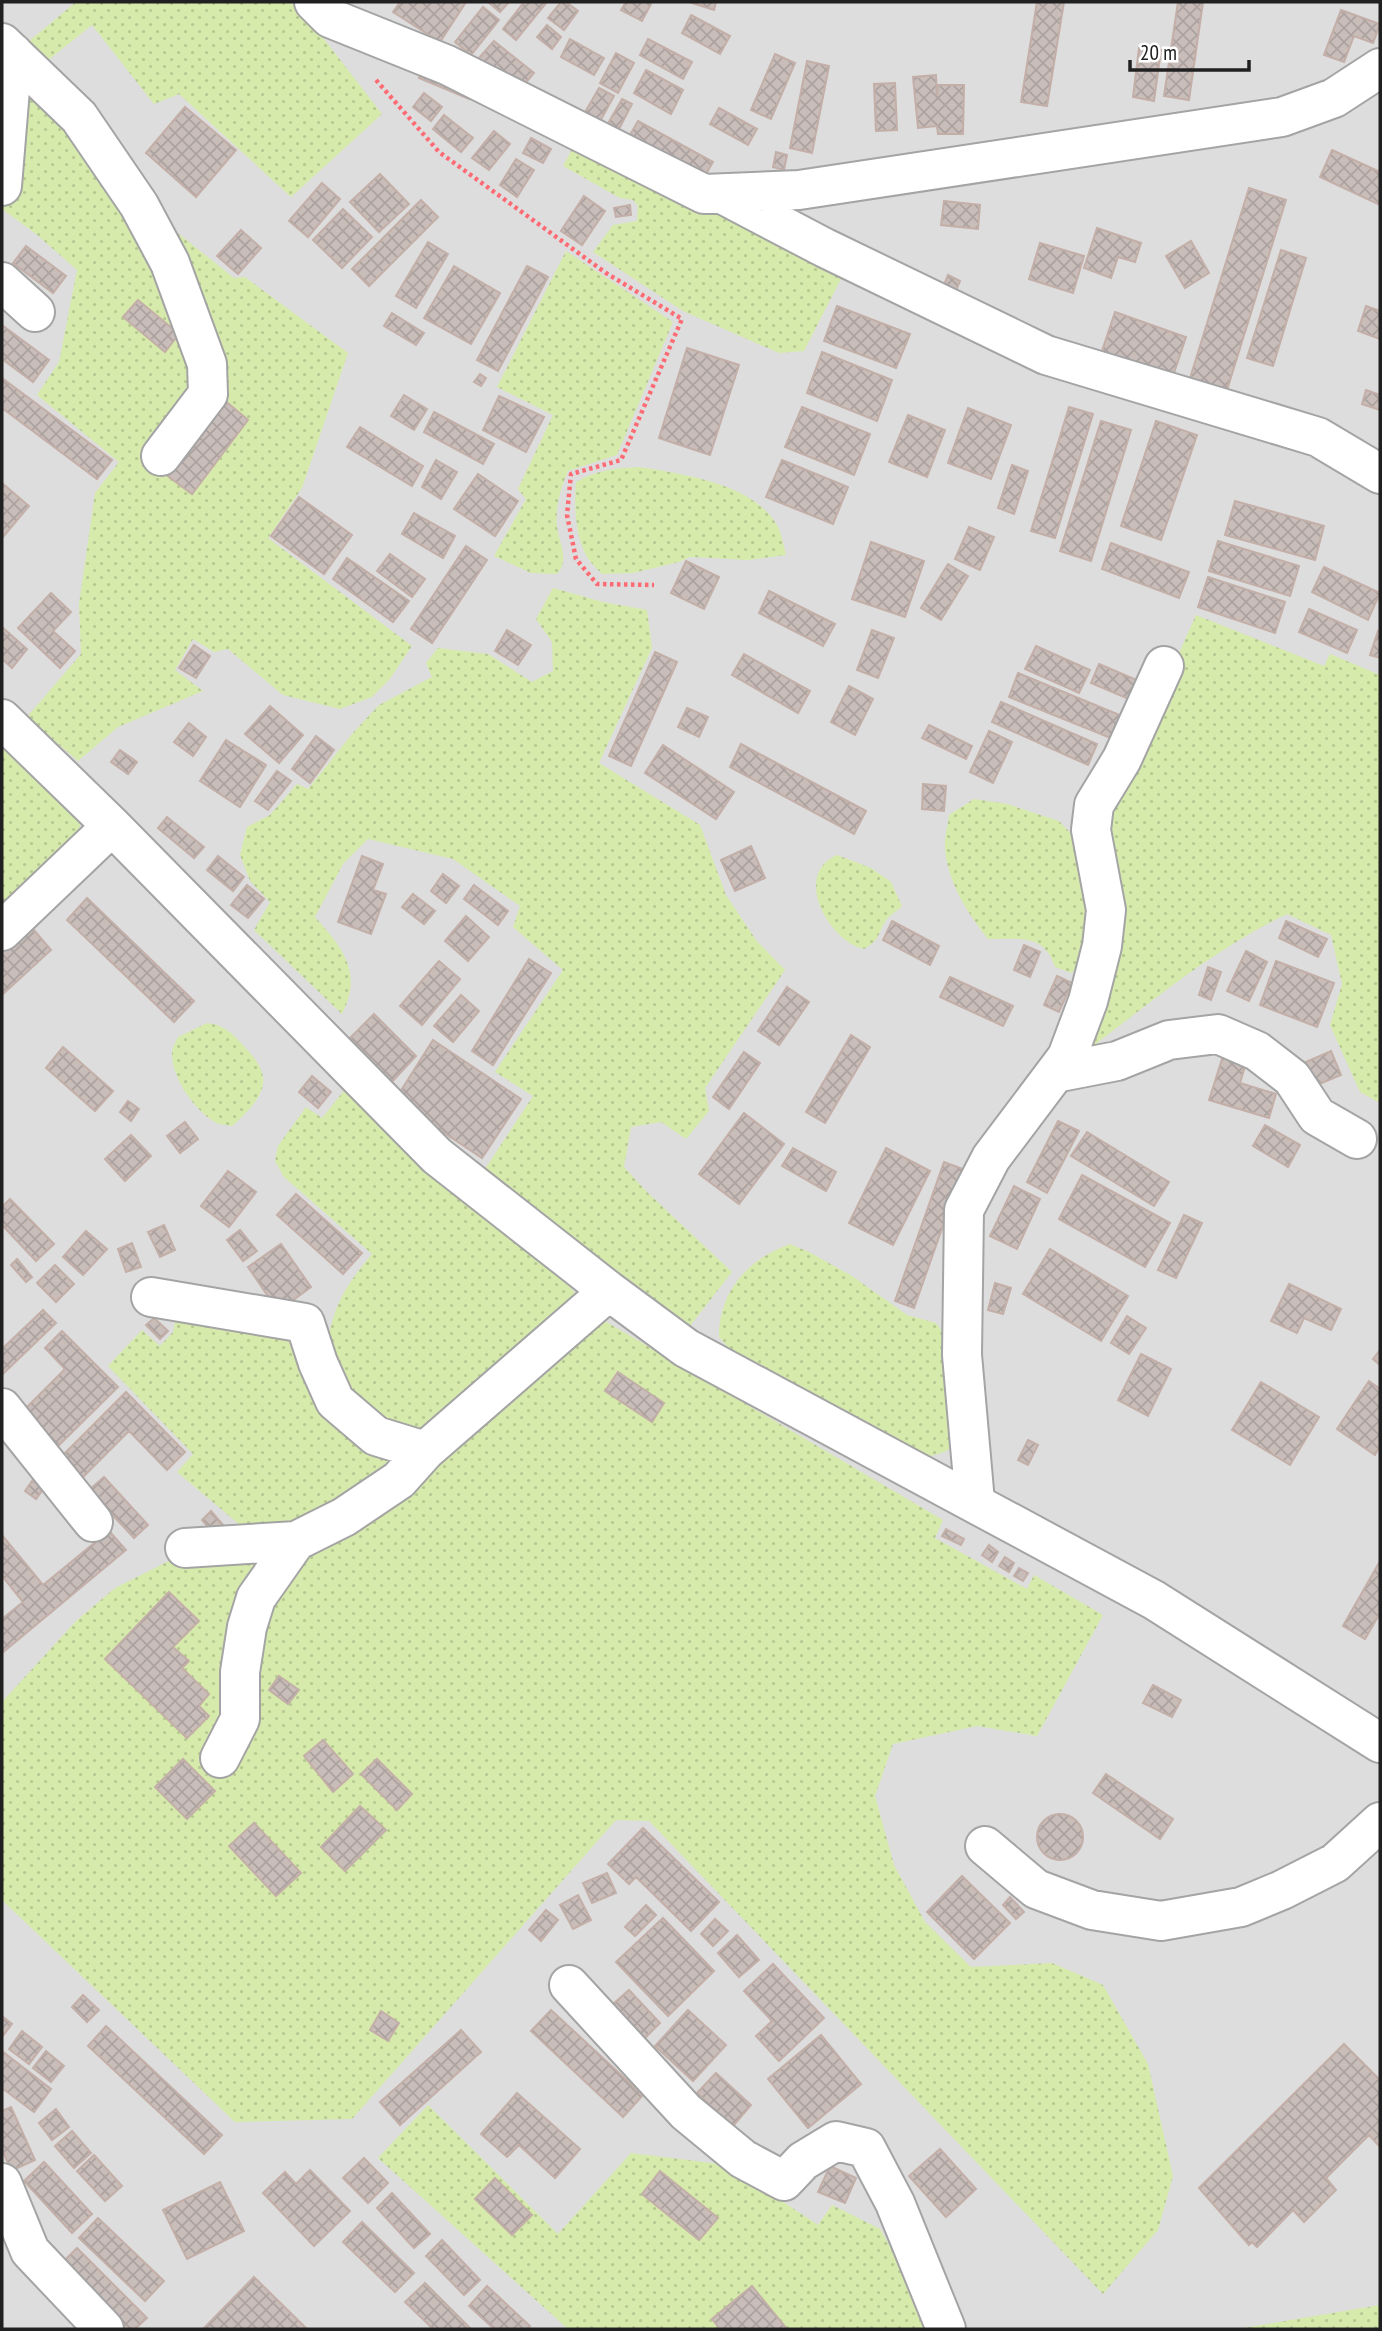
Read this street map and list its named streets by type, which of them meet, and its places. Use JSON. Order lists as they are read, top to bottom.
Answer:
{
  "scale_bar": "20 m"
}
